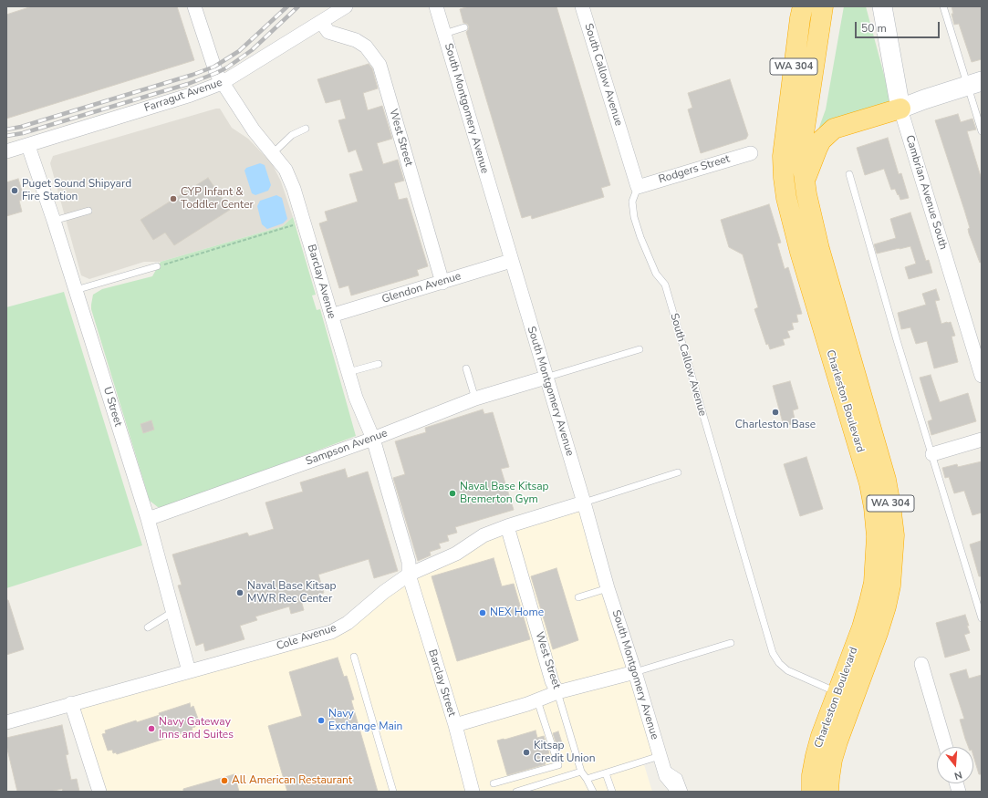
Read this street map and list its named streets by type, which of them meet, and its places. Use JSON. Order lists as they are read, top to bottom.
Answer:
{
  "streets": {
    "highway": ["WA 304", "Charleston Boulevard"],
    "street": [
      "South Callow Avenue",
      "Farragut Avenue",
      "South Montgomery Avenue",
      "West Street",
      "Rodgers Street",
      "Cambrian Avenue South",
      "Barclay Avenue",
      "Glendon Avenue",
      "U Street",
      "Sampson Avenue",
      "Cole Avenue",
      "Barclay Street"
    ]
  },
  "crossings": [
    ["South Callow Avenue", "Rodgers Street"],
    ["South Callow Avenue", "Charleston Boulevard"],
    ["Farragut Avenue", "West Street"],
    ["Farragut Avenue", "Barclay Avenue"],
    ["Farragut Avenue", "U Street"],
    ["South Montgomery Avenue", "Glendon Avenue"],
    ["South Montgomery Avenue", "Sampson Avenue"],
    ["South Montgomery Avenue", "Cole Avenue"],
    ["West Street", "Glendon Avenue"],
    ["West Street", "Cole Avenue"],
    ["Barclay Avenue", "Glendon Avenue"],
    ["Barclay Avenue", "Sampson Avenue"],
    ["Barclay Avenue", "Cole Avenue"],
    ["Barclay Avenue", "Barclay Street"],
    ["U Street", "Sampson Avenue"],
    ["U Street", "Cole Avenue"],
    ["Cole Avenue", "Barclay Street"]
  ],
  "places": [
    "Puget Sound Shipyard Fire Station",
    "CYP Infant & Toddler Center",
    "Charleston Base",
    "Naval Base Kitsap Bremerton Gym",
    "Naval Base Kitsap MWR Rec Center",
    "NEX Home",
    "Navy Exchange Main",
    "Navy Gateway Inns and Suites",
    "Kitsap Credit Union",
    "All American Restaurant"
  ],
  "scale_bar": "50 m",
  "north": "bottom"
}
